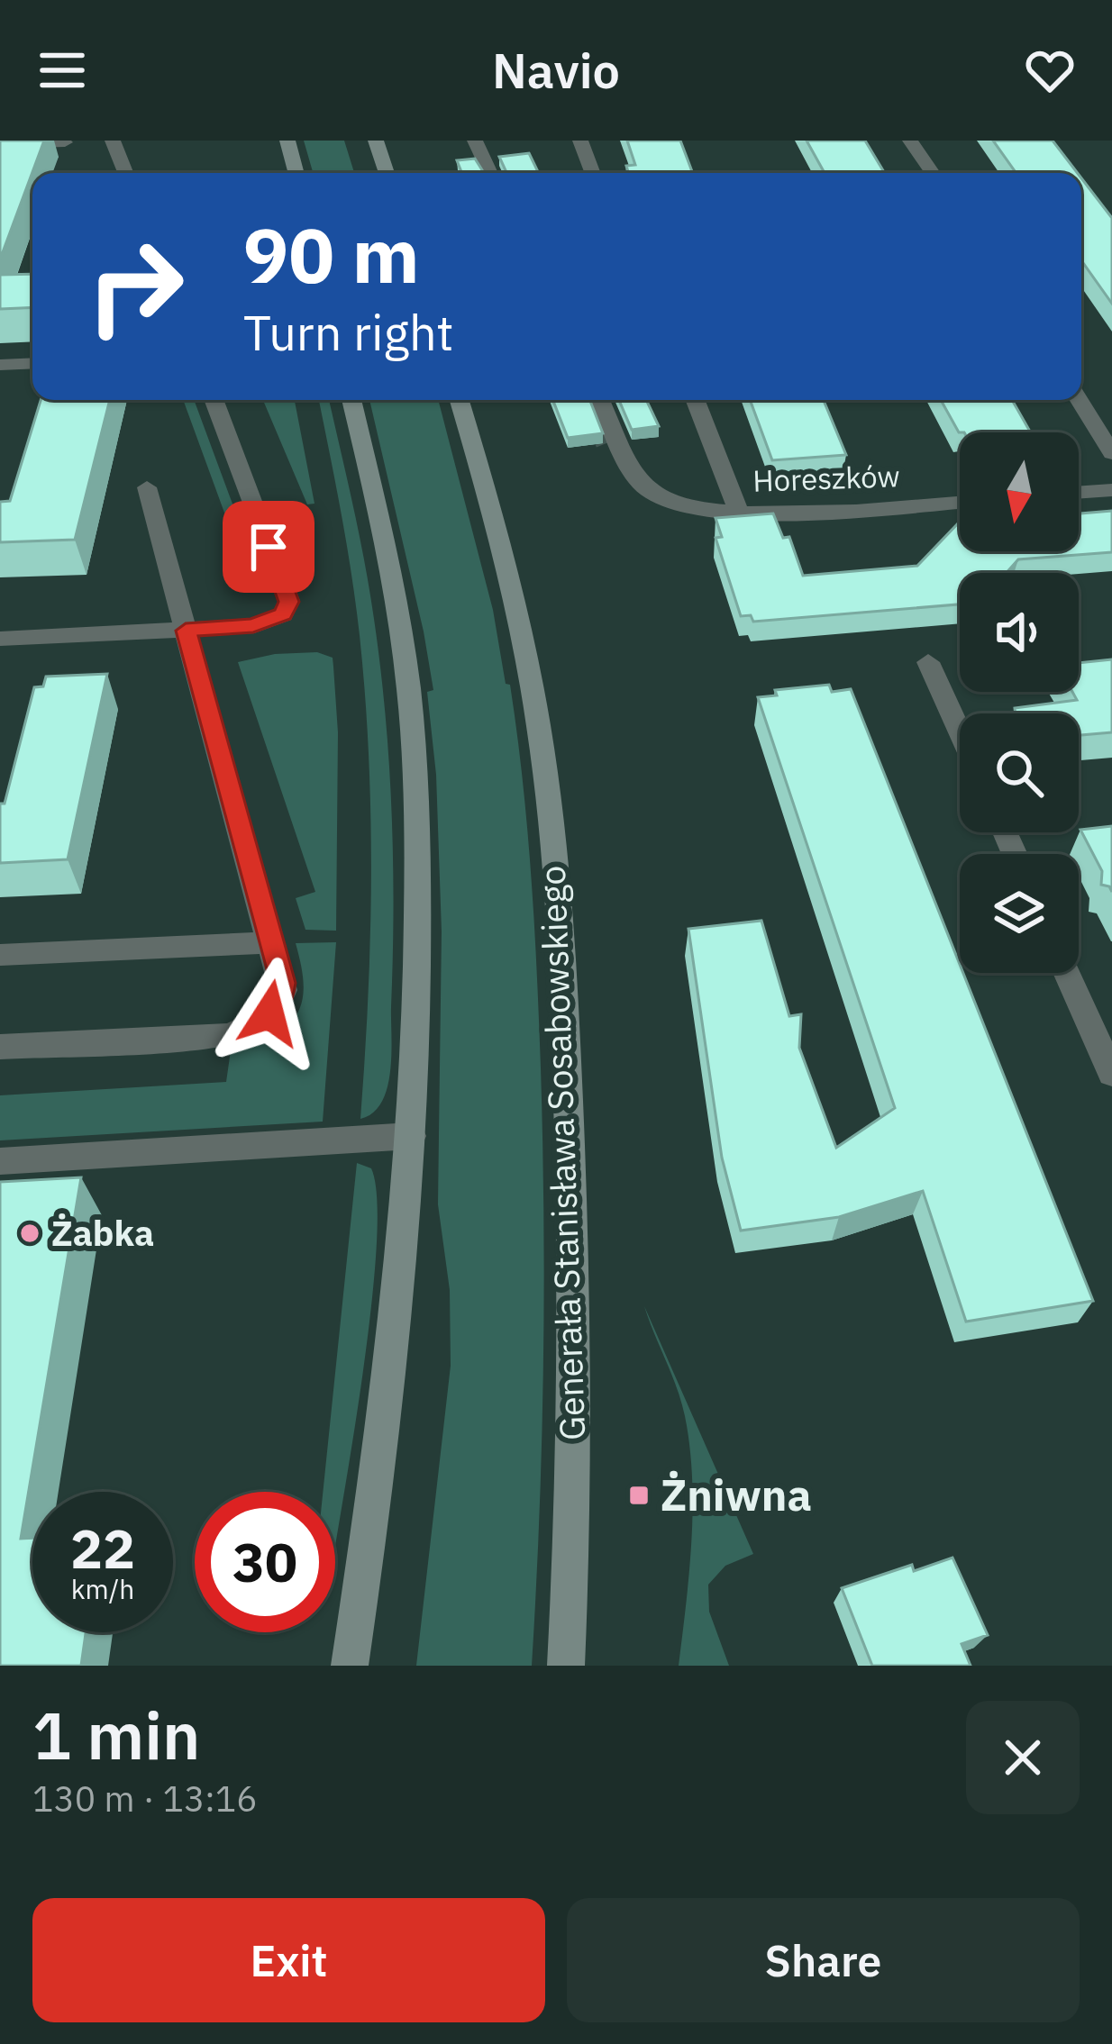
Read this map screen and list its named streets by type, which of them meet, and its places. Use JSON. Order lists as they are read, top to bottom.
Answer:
{
  "streets": {
    "main road": ["Generała Stanisława Sosabowskiego"],
    "street": ["Horeszków"]
  },
  "places": {
    "other": ["Żabka"],
    "transit": ["Żniwna"]
  },
  "north": "bottom",
  "page": {
    "header": "Navio",
    "turn": ["90 m", "Turn right"],
    "speed": "22 km/h",
    "limit": "30",
    "heading": ["1 min", "130 m · 13:16"],
    "buttons": ["Exit", "Share"]
  }
}
